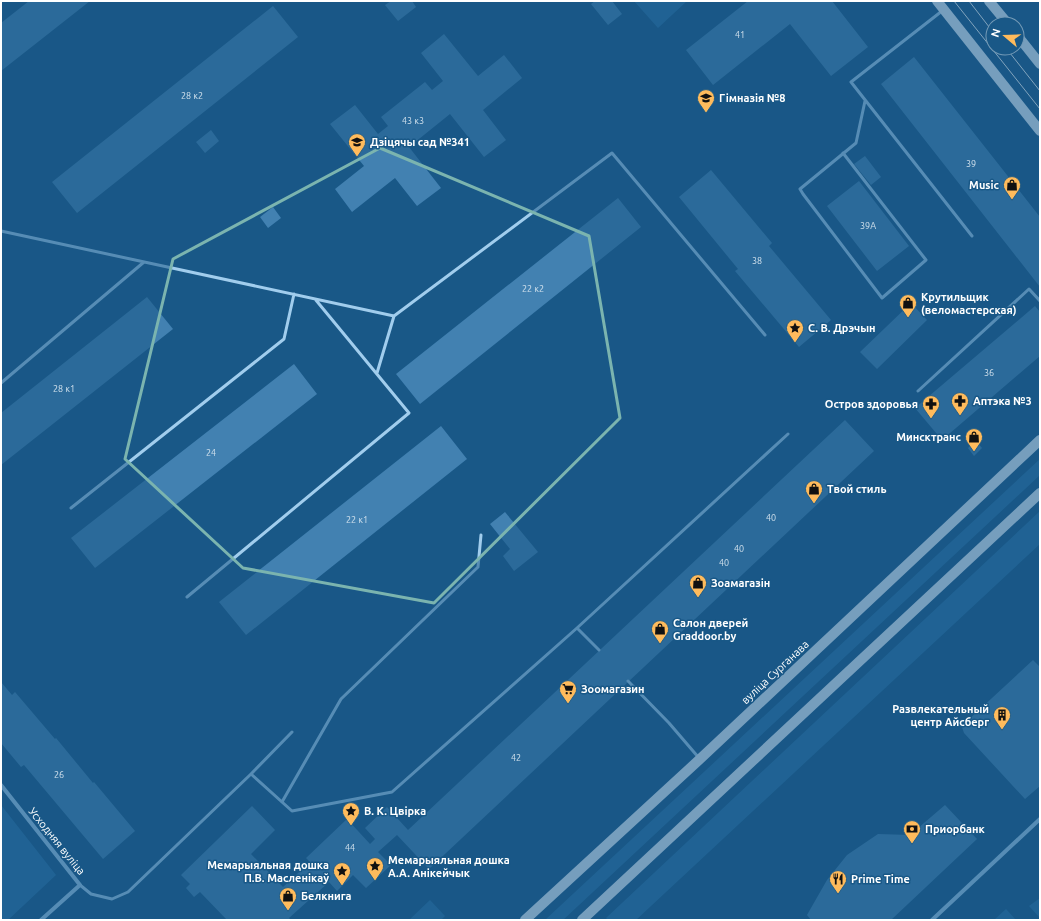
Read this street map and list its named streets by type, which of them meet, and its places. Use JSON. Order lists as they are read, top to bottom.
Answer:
{
  "streets": {
    "main road": ["вуліца Сурганава"],
    "street": ["Усходняя вуліца"]
  },
  "places": {
    "school or university": ["Гімназія №8", "Дзіцячы сад №341"],
    "shop": [
      "Music",
      "Крутильщик (веломастерская)",
      "Минсктранс",
      "Твой стиль",
      "Зоамагазін",
      "Салон дверей Graddoor.by",
      "Белкнига"
    ],
    "place": [
      "С. В. Дрэчын",
      "В. К. Цвірка",
      "Мемарыяльная дошка А.А. Анікейчык",
      "Мемарыяльная дошка П.В. Масленікаў"
    ],
    "pharmacy": ["Аптэка №3", "Остров здоровья"],
    "supermarket": ["Зоомагазин"],
    "building": ["Развлекательный центр Айсберг"],
    "bank": ["Приорбанк"],
    "restaurant": ["Prime Time"]
  },
  "house_numbers": [
    "41",
    "28 к2",
    "43 к3",
    "39",
    "39А",
    "38",
    "22 к2",
    "36",
    "28 к1",
    "24",
    "40",
    "22 к1",
    "40",
    "40",
    "42",
    "26",
    "44"
  ],
  "north": "left"
}
